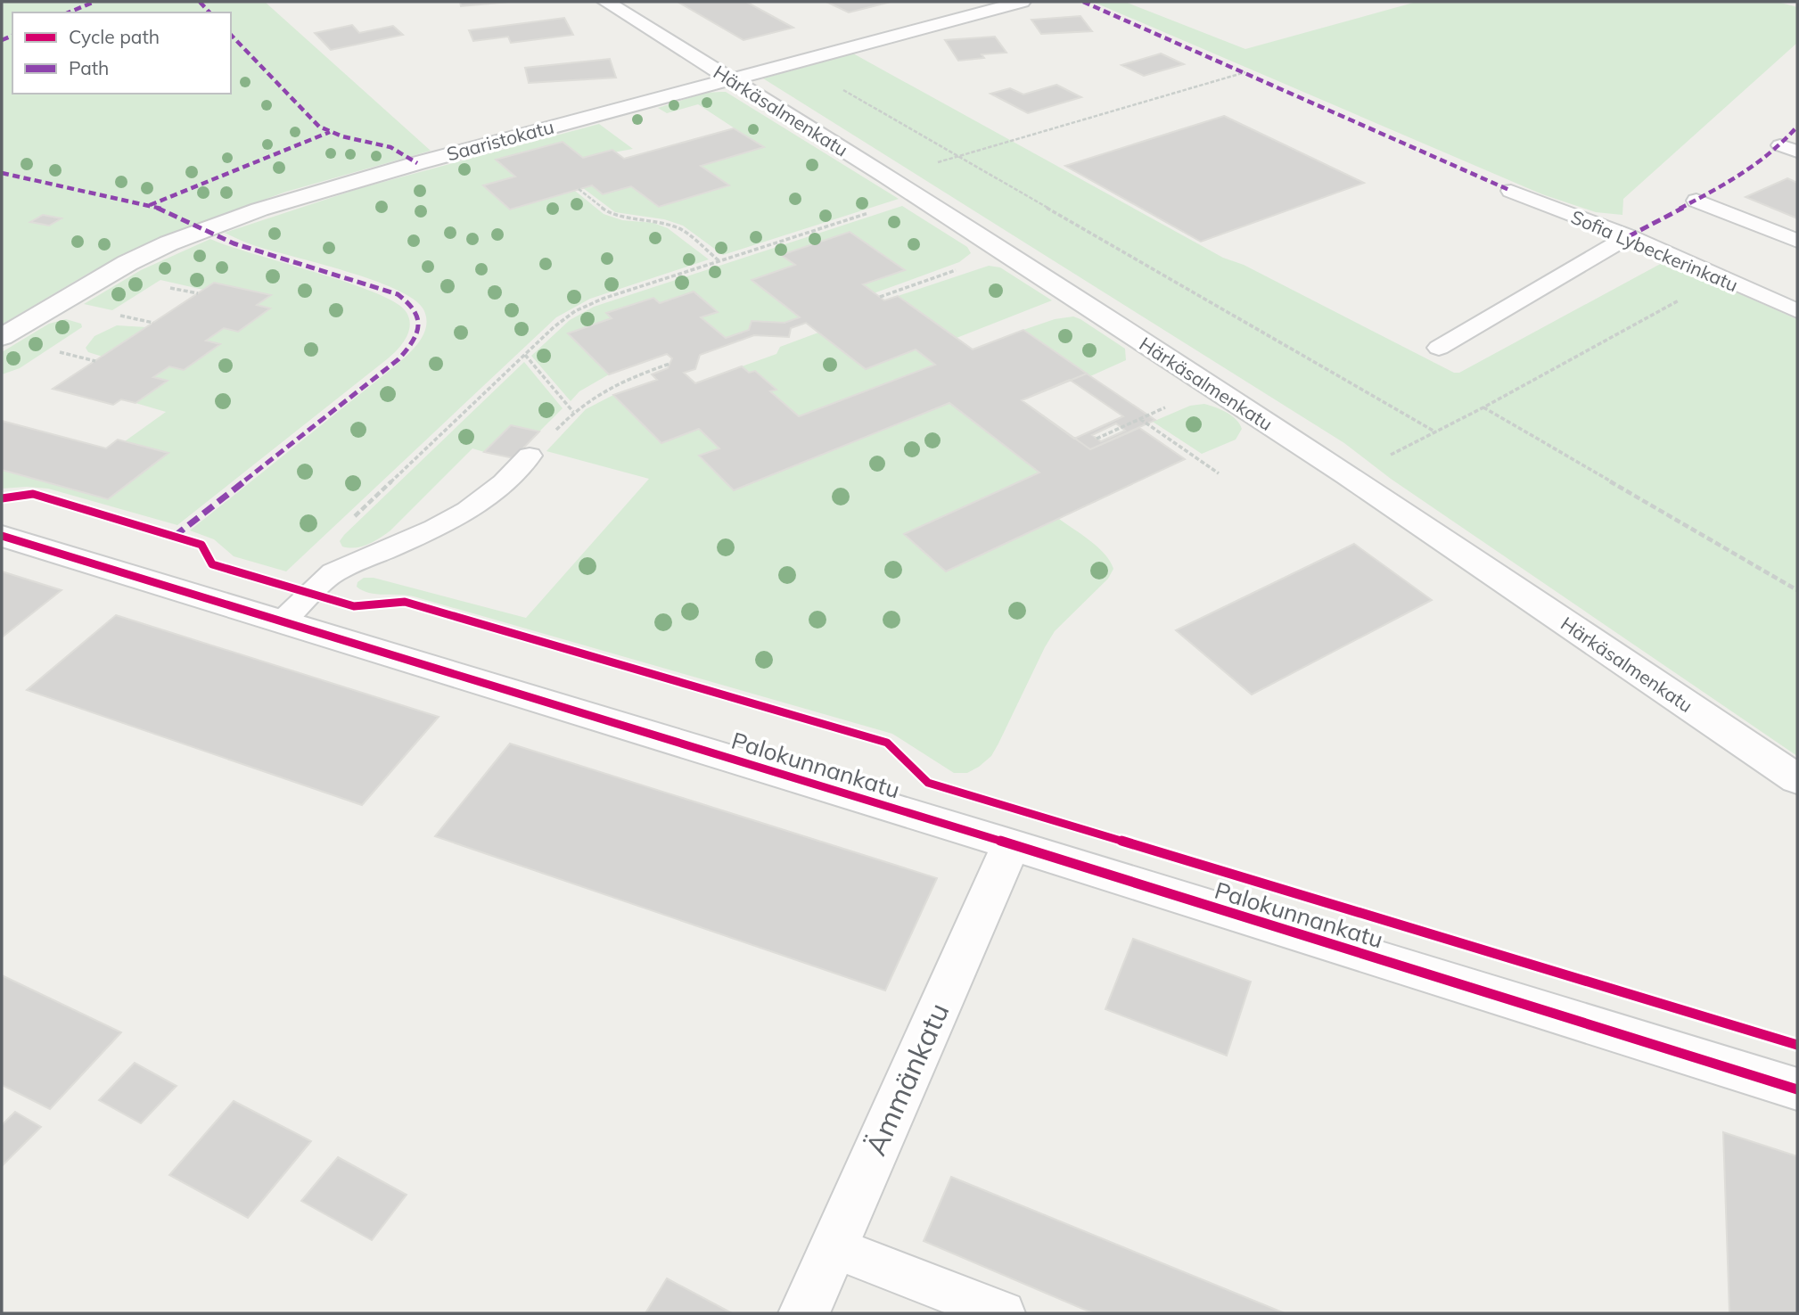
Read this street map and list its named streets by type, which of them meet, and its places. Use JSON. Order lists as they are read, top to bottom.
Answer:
{
  "streets": {
    "street": [
      "Härkäsalmenkatu",
      "Saaristokatu",
      "Palokunnankatu",
      "Ämmänkatu"
    ],
    "lane": ["Sofia Lybeckerinkatu"]
  },
  "crossings": [
    ["Härkäsalmenkatu", "Saaristokatu"],
    ["Palokunnankatu", "Ämmänkatu"]
  ],
  "legend": ["Cycle path", "Path"]
}
